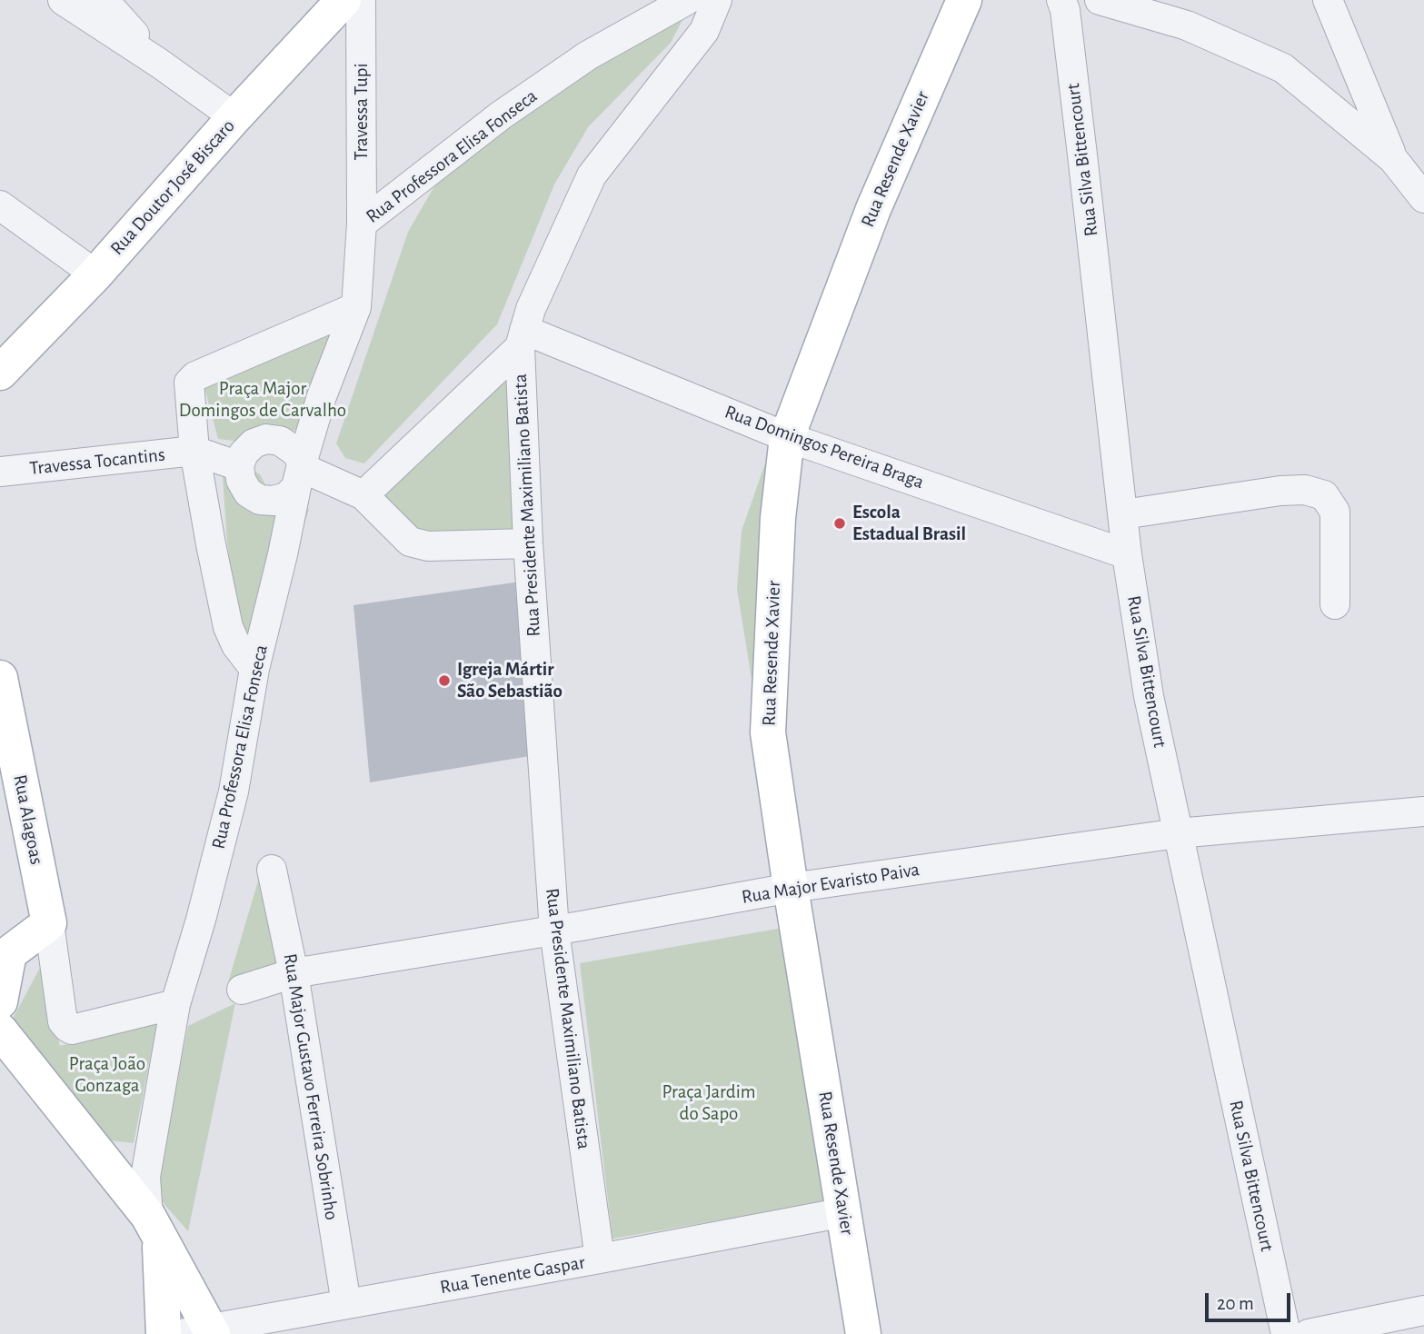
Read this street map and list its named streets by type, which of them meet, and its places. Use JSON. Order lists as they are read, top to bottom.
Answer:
{
  "streets": {
    "main road": ["Rua Resende Xavier", "Rua Doutor José Biscaro", "Rua Alagoas"],
    "street": [
      "Travessa Tupi",
      "Rua Professora Elisa Fonseca",
      "Rua Silva Bittencourt",
      "Rua Domingos Pereira Braga",
      "Travessa Tocantins",
      "Rua Presidente Maximiliano Batista",
      "Rua Major Evaristo Paiva",
      "Rua Major Gustavo Ferreira Sobrinho",
      "Rua Tenente Gaspar"
    ]
  },
  "crossings": [
    ["Travessa Tupi", "Rua Professora Elisa Fonseca"],
    ["Rua Professora Elisa Fonseca", "Rua Alagoas"],
    ["Rua Resende Xavier", "Rua Domingos Pereira Braga"],
    ["Rua Resende Xavier", "Rua Major Evaristo Paiva"],
    ["Rua Resende Xavier", "Rua Tenente Gaspar"],
    ["Rua Silva Bittencourt", "Rua Domingos Pereira Braga"],
    ["Rua Silva Bittencourt", "Rua Major Evaristo Paiva"],
    ["Rua Domingos Pereira Braga", "Rua Presidente Maximiliano Batista"],
    ["Rua Presidente Maximiliano Batista", "Rua Major Evaristo Paiva"],
    ["Rua Presidente Maximiliano Batista", "Rua Tenente Gaspar"],
    ["Rua Major Evaristo Paiva", "Rua Major Gustavo Ferreira Sobrinho"],
    ["Rua Major Gustavo Ferreira Sobrinho", "Rua Tenente Gaspar"]
  ],
  "parks": ["Praça Major Domingos de Carvalho", "Praça João Gonzaga", "Praça Jardim do Sapo"],
  "places": ["Escola Estadual Brasil", "Igreja Mártir São Sebastião"],
  "scale_bar": "20 m"
}
